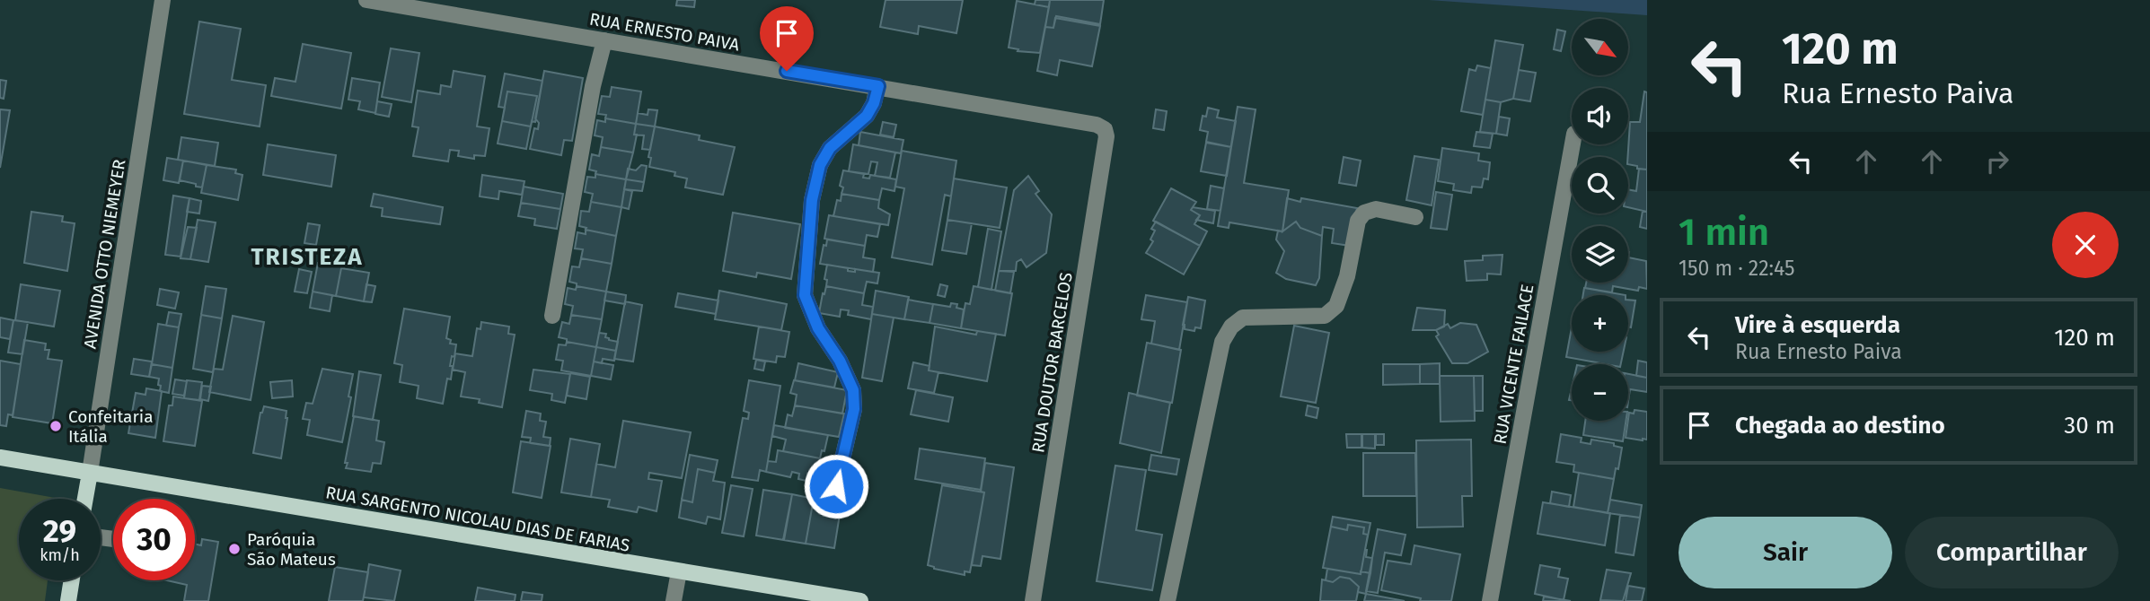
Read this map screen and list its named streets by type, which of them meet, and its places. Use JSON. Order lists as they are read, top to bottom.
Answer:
{
  "streets": {
    "main road": ["AVENIDA OTTO NIEMEYER", "RUA SARGENTO NICOLAU DIAS DE FARIAS"],
    "street": ["RUA ERNESTO PAIVA", "RUA DOUTOR BARCELOS", "RUA VICENTE FAILACE"]
  },
  "crossings": [
    ["RUA ERNESTO PAIVA", "RUA DOUTOR BARCELOS"],
    ["AVENIDA OTTO NIEMEYER", "RUA SARGENTO NICOLAU DIAS DE FARIAS"]
  ],
  "districts": ["TRISTEZA"],
  "places": ["Confeitaria Itália", "Paróquia São Mateus"],
  "north": "bottom right",
  "page": {
    "turn": ["120 m", "Rua Ernesto Paiva"],
    "map_buttons": ["+", "−"],
    "heading": ["1 min", "150 m · 22:45"],
    "list": [
      {
        "name": "Vire à esquerda",
        "note": "Rua Ernesto Paiva",
        "value": "120 m"
      },
      {
        "name": "Chegada ao destino",
        "value": "30 m"
      }
    ],
    "speed": "29 km/h",
    "limit": "30",
    "buttons": ["Sair", "Compartilhar"]
  }
}
